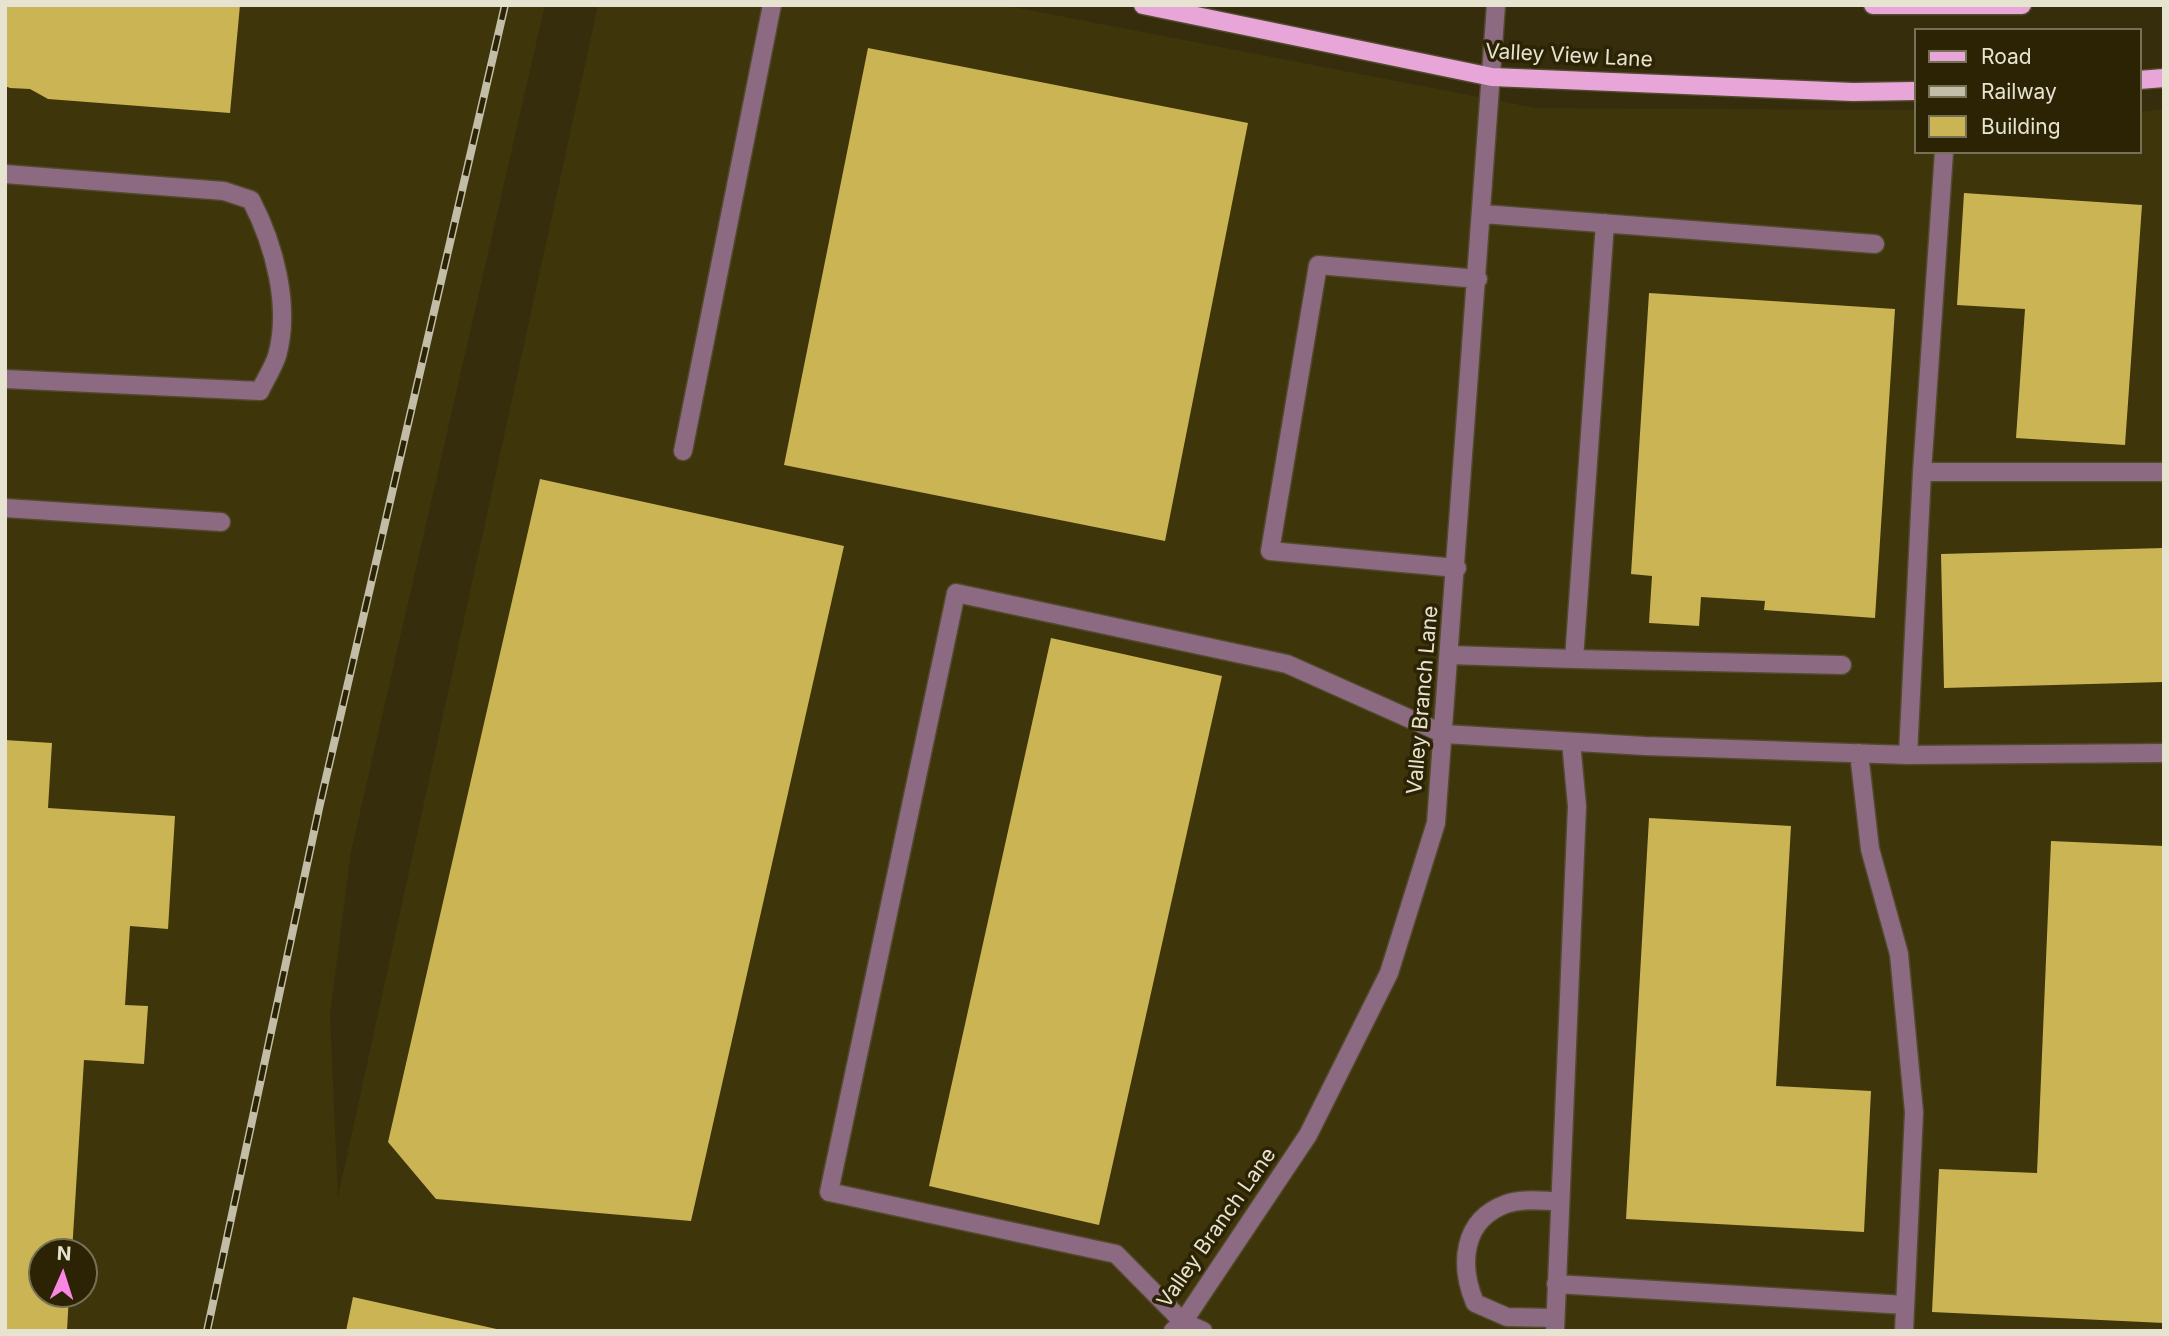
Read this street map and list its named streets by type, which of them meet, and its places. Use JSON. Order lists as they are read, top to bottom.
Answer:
{
  "streets": {
    "main road": ["Valley View Lane"],
    "street": ["Valley Branch Lane"]
  },
  "crossings": [
    ["Valley View Lane", "Valley Branch Lane"]
  ],
  "legend": ["Road", "Railway", "Building"],
  "north": "top"
}
